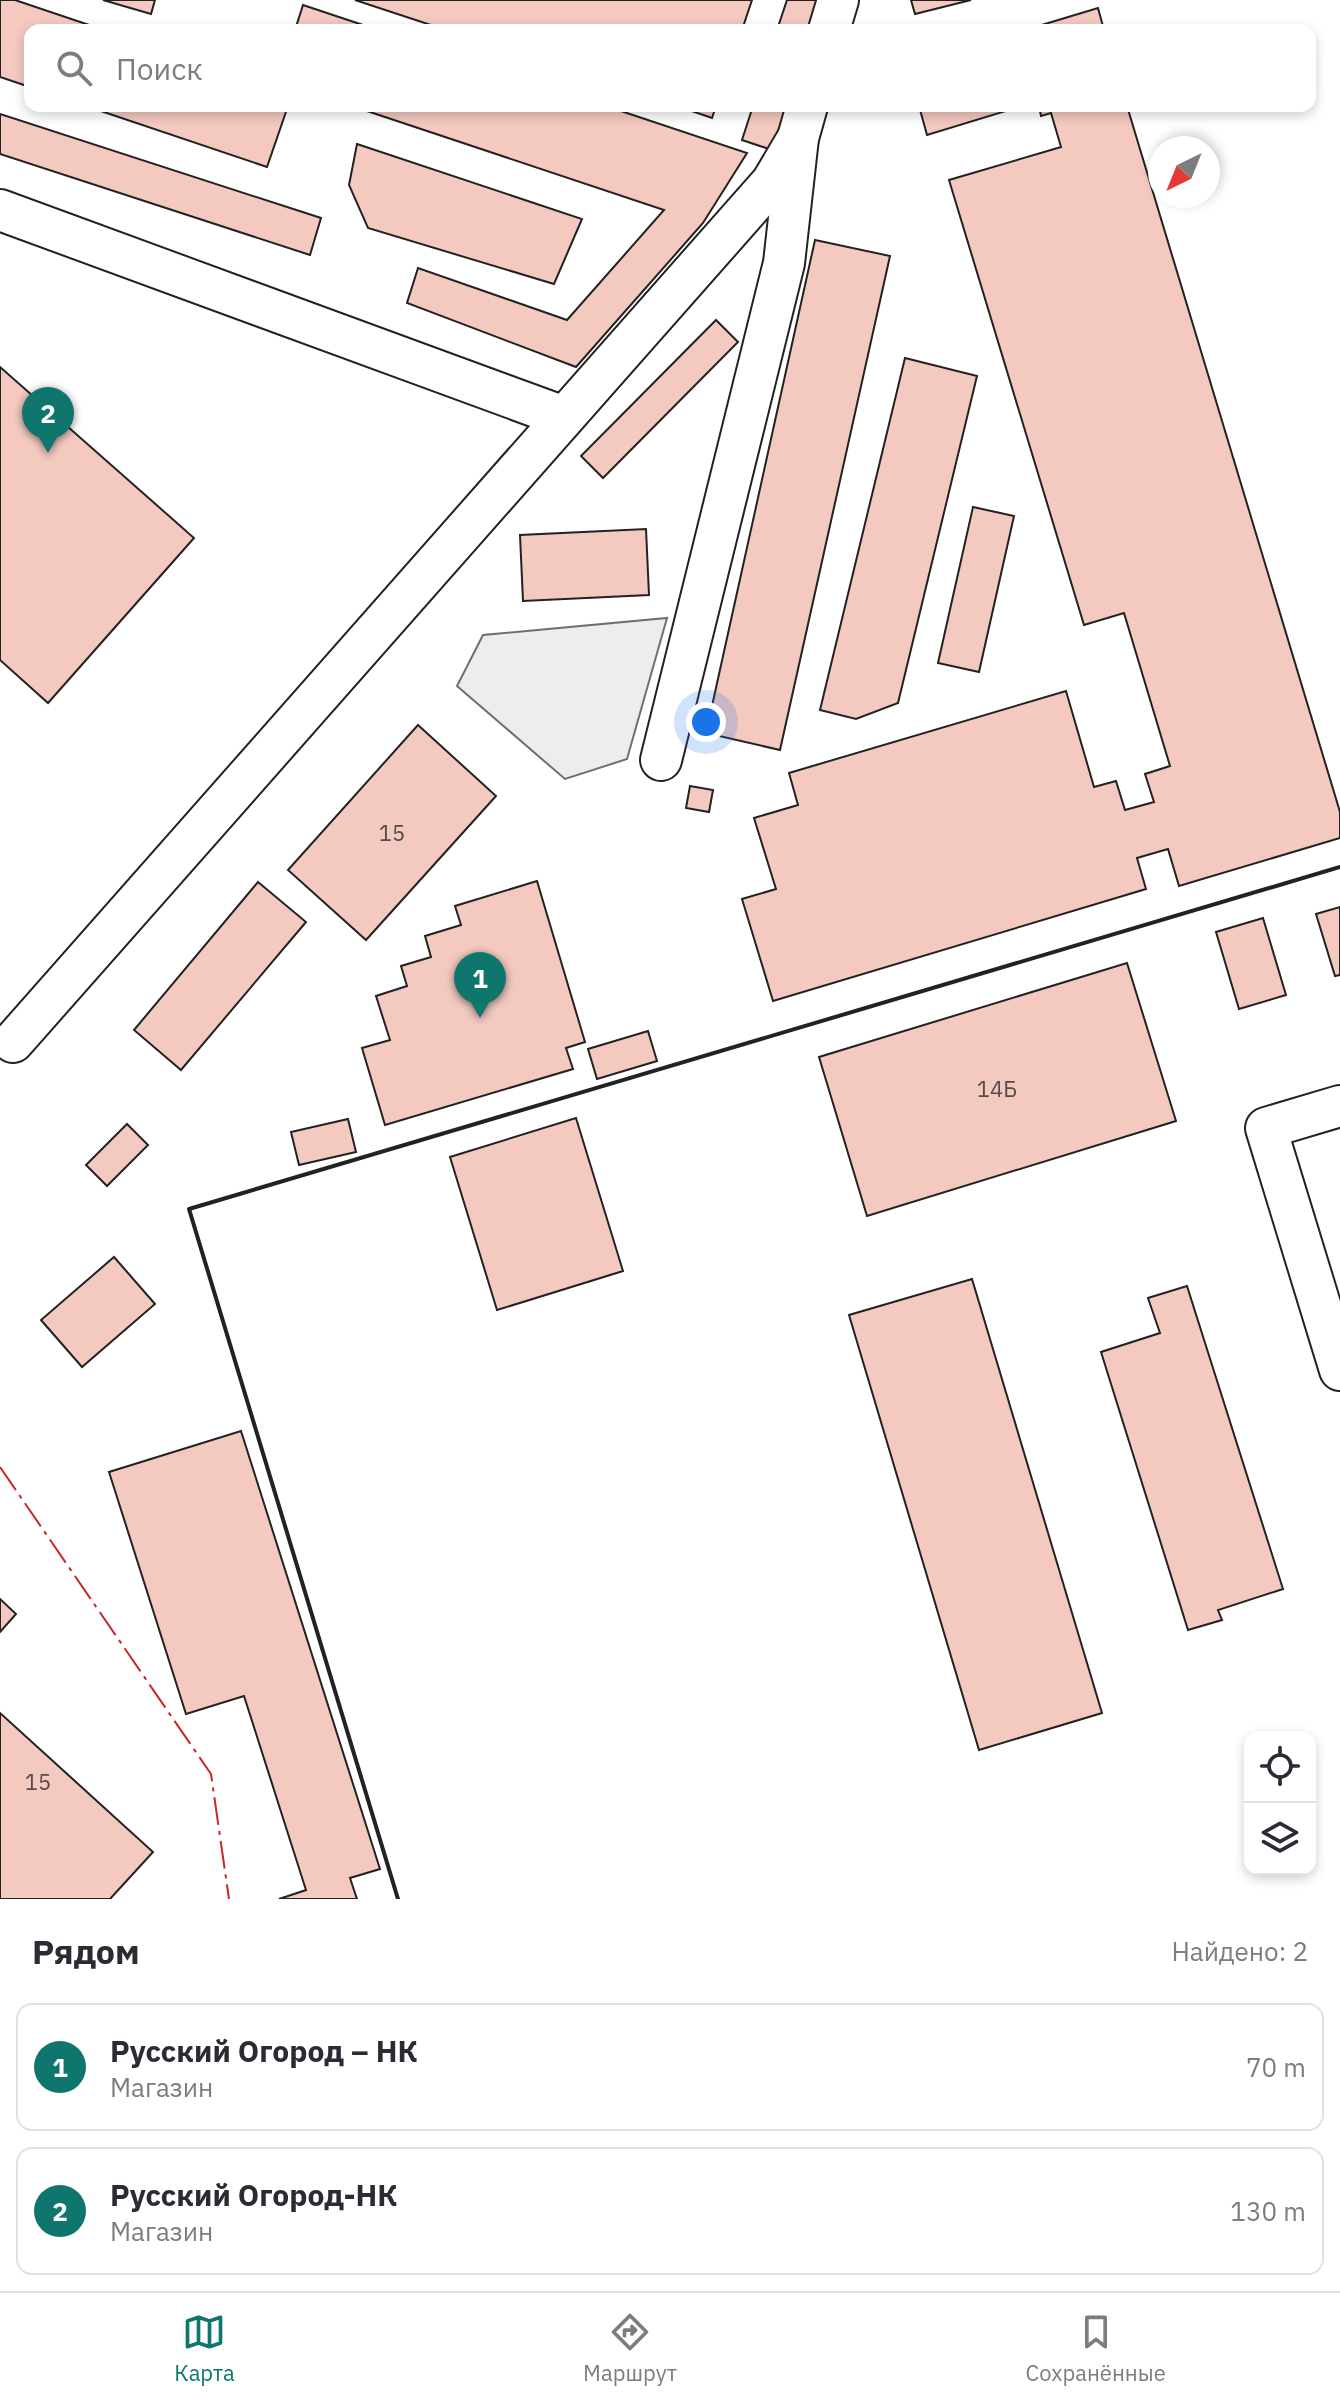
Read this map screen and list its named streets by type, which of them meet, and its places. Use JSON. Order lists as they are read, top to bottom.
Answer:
{
  "house_numbers": ["15", "14Б", "15"],
  "north": "bottom left",
  "page": {
    "search": "Поиск",
    "pins": ["2", "1"],
    "heading": ["Рядом", "Найдено: 2"],
    "list": [
      {
        "mark": "1",
        "name": "Русский Огород – НК",
        "note": "Магазин",
        "value": "70 m"
      },
      {
        "mark": "2",
        "name": "Русский Огород-НК",
        "note": "Магазин",
        "value": "130 m"
      }
    ],
    "nav": ["Карта", "Маршрут", "Сохранённые"]
  }
}
